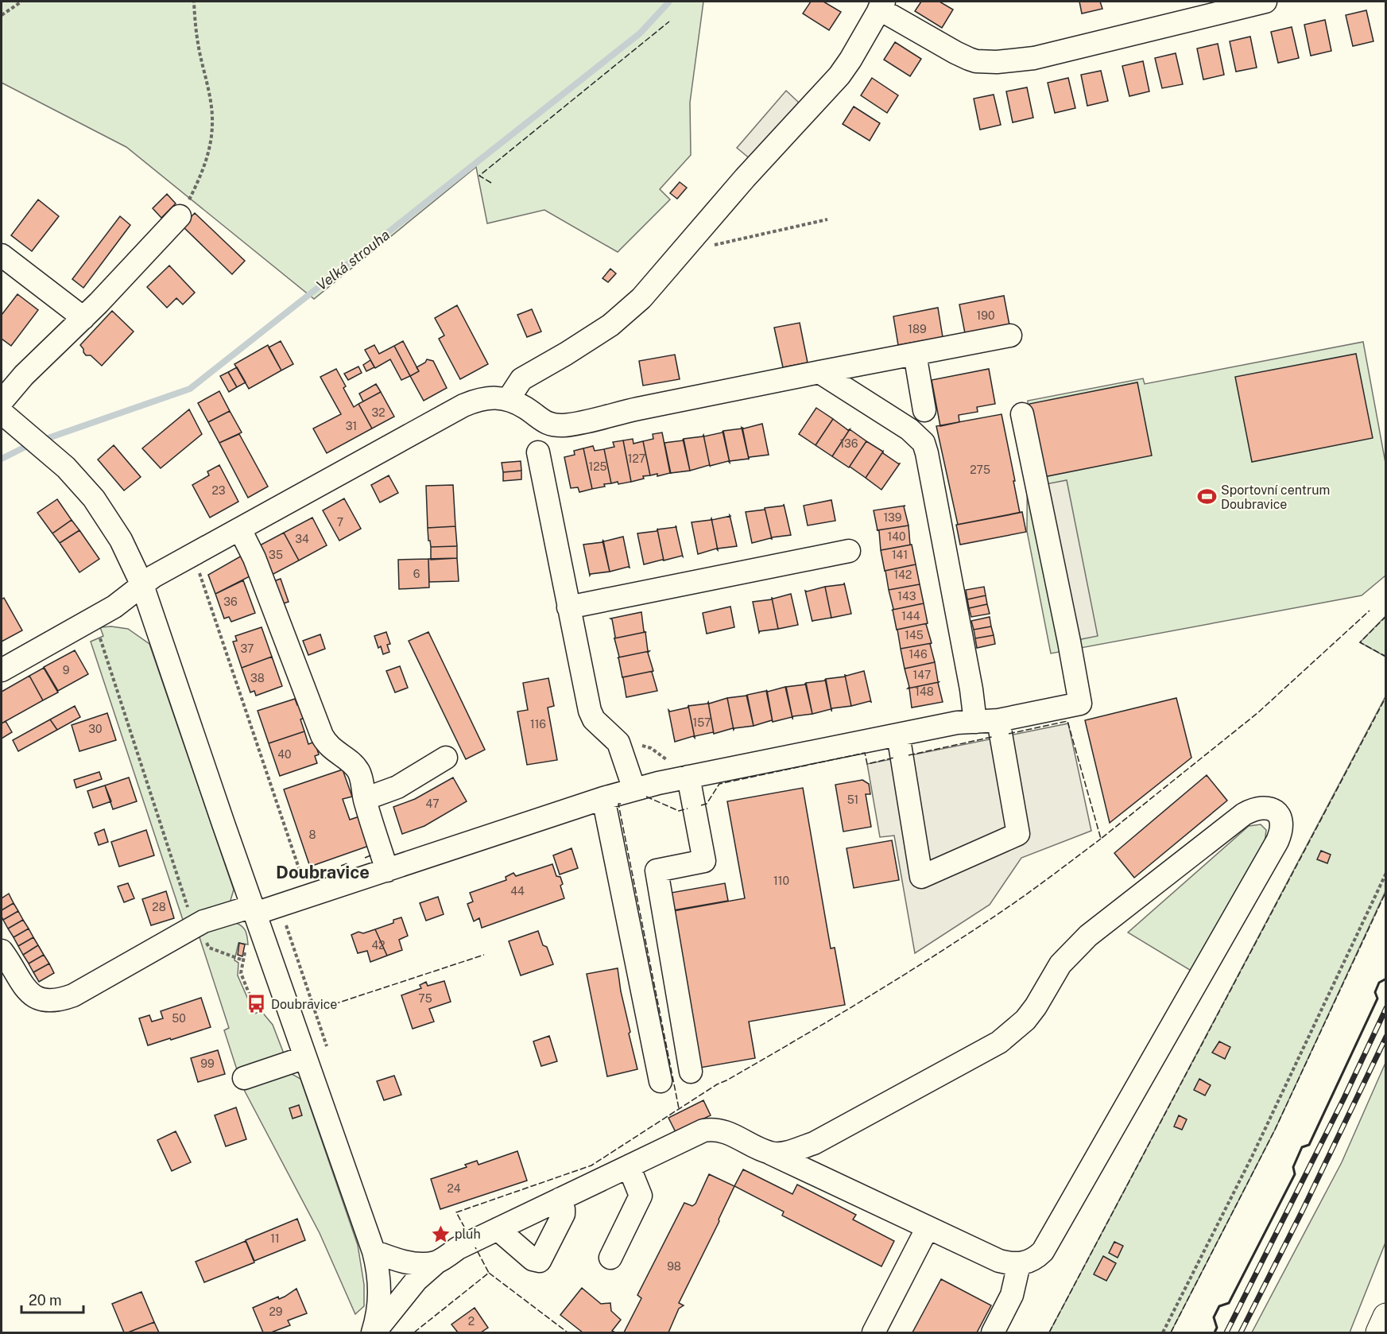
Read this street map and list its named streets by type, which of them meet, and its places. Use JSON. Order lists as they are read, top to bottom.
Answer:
{
  "districts": ["Doubravice"],
  "water": ["Velká strouha"],
  "places": {
    "sports": ["Sportovní centrum Doubravice"],
    "bus stop": ["Doubravice"],
    "place": ["pluh"]
  },
  "house_numbers": [
    "190",
    "189",
    "32",
    "31",
    "136",
    "127",
    "125",
    "275",
    "23",
    "139",
    "7",
    "140",
    "34",
    "35",
    "141",
    "6",
    "142",
    "143",
    "36",
    "144",
    "145",
    "37",
    "146",
    "9",
    "147",
    "38",
    "148",
    "157",
    "116",
    "30",
    "40",
    "51",
    "47",
    "8",
    "110",
    "44",
    "28",
    "42",
    "75",
    "50",
    "99",
    "24",
    "11",
    "98",
    "29",
    "2"
  ],
  "scale_bar": "20 m"
}
